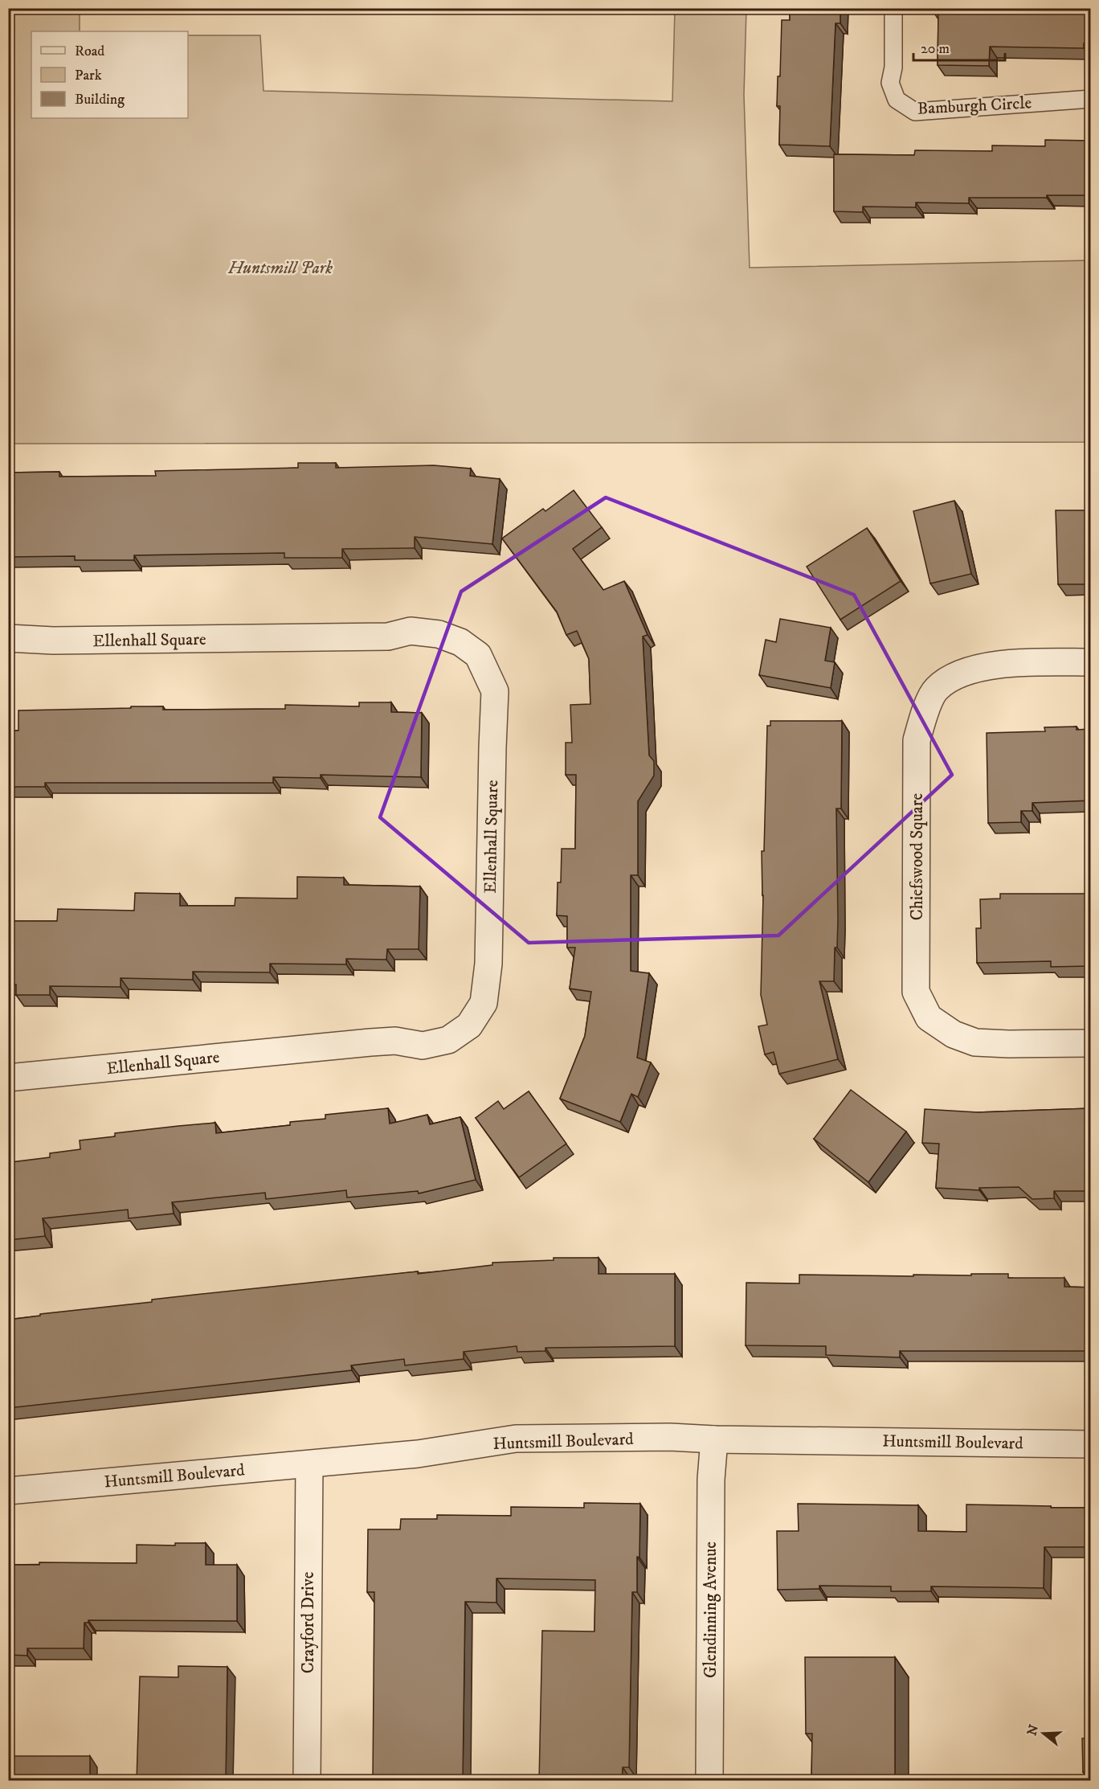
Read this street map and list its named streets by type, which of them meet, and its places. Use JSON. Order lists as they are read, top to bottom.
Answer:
{
  "streets": {
    "street": [
      "Ellenhall Square",
      "Chiefswood Square",
      "Huntsmill Boulevard",
      "Glendinning Avenue",
      "Crayford Drive"
    ],
    "lane": ["Bamburgh Circle"]
  },
  "crossings": [
    ["Huntsmill Boulevard", "Glendinning Avenue"],
    ["Huntsmill Boulevard", "Crayford Drive"]
  ],
  "parks": ["Huntsmill Park"],
  "legend": ["Road", "Park", "Building"],
  "scale_bar": "20 m",
  "north": "left"
}
